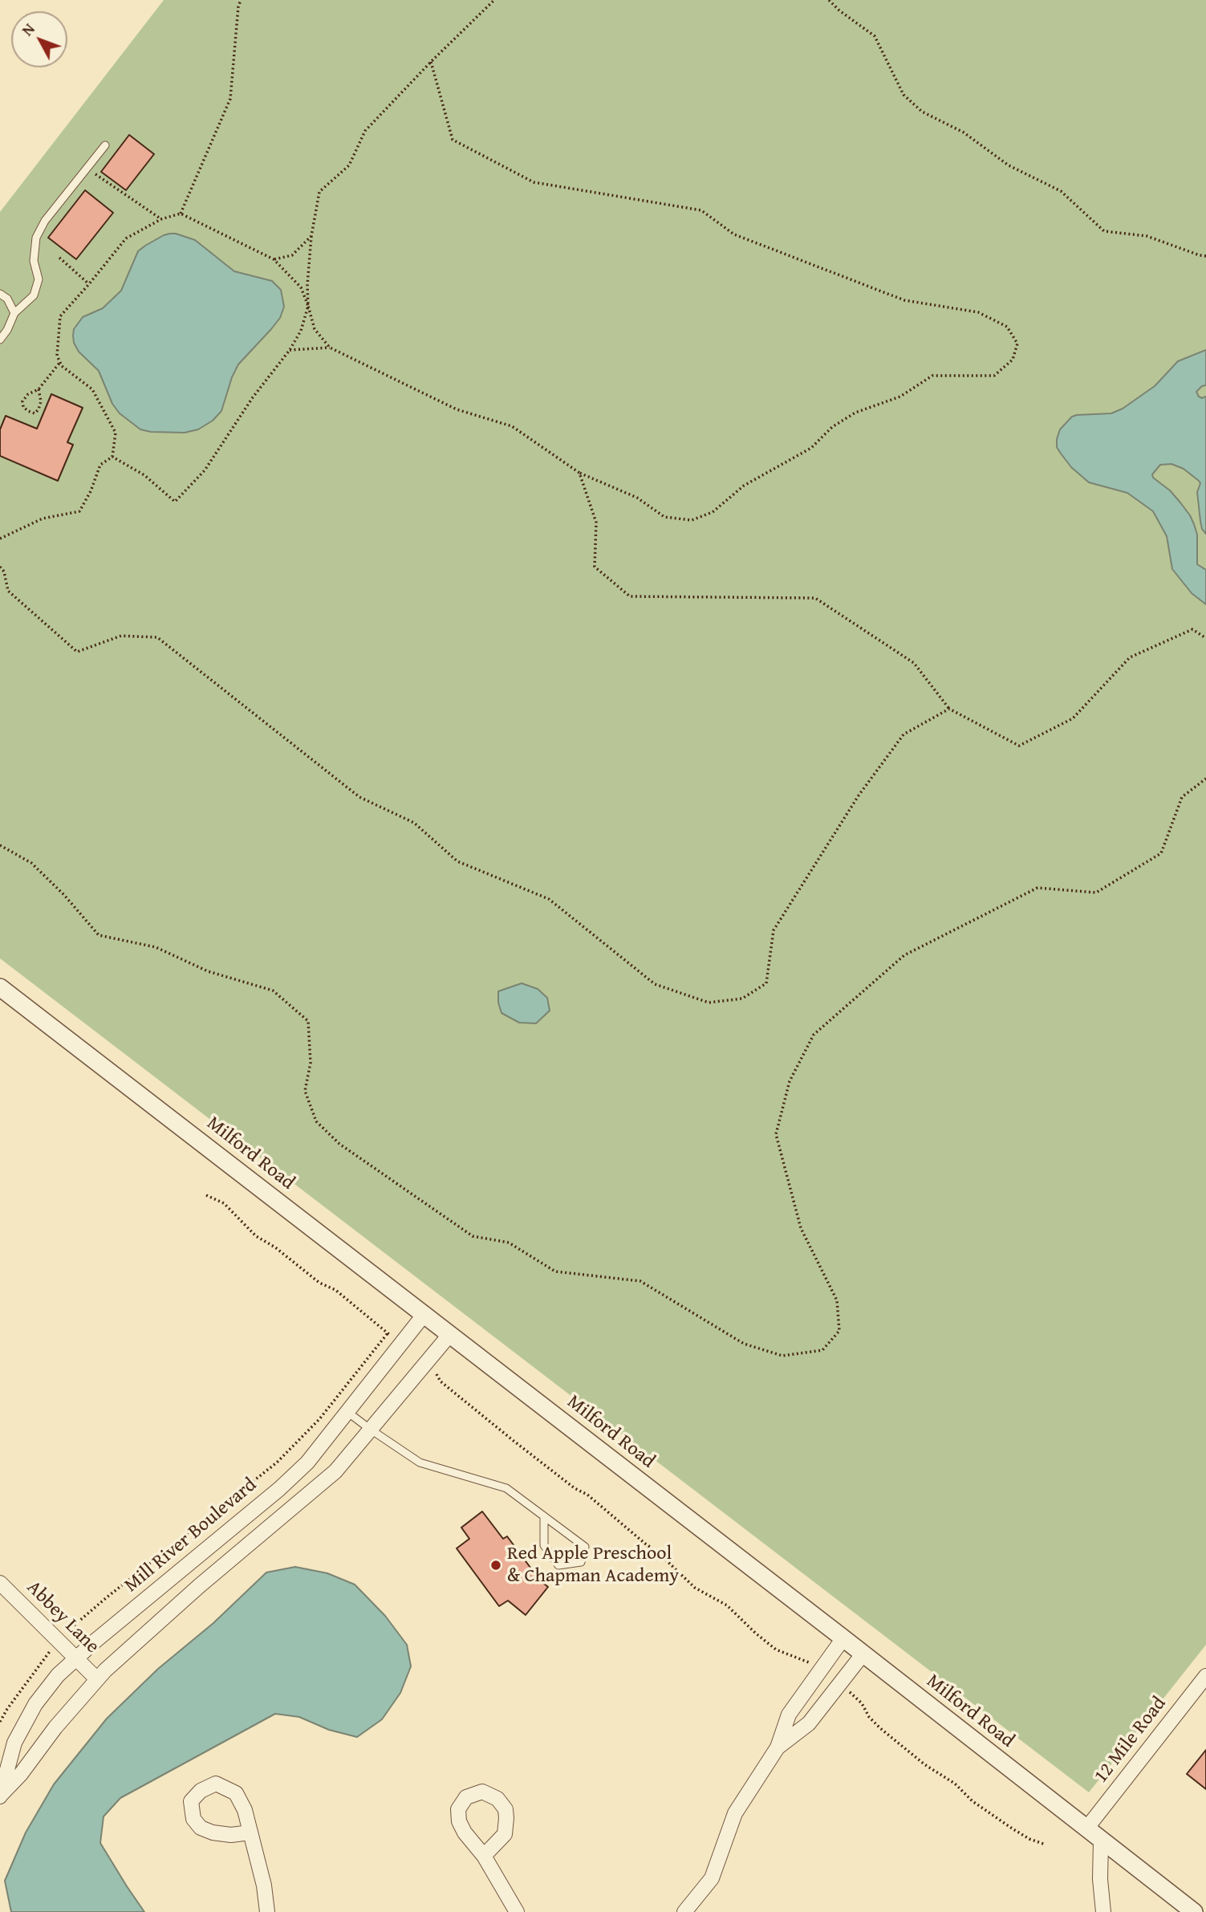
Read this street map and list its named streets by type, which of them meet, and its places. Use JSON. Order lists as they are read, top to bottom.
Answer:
{
  "streets": {
    "street": [
      "Milford Road",
      "Mill River Boulevard",
      "Abbey Lane",
      "12 Mile Road"
    ]
  },
  "crossings": [
    ["Milford Road", "Mill River Boulevard"],
    ["Milford Road", "12 Mile Road"],
    ["Mill River Boulevard", "Abbey Lane"]
  ],
  "places": ["Red Apple Preschool & Chapman Academy"],
  "north": "top left"
}
